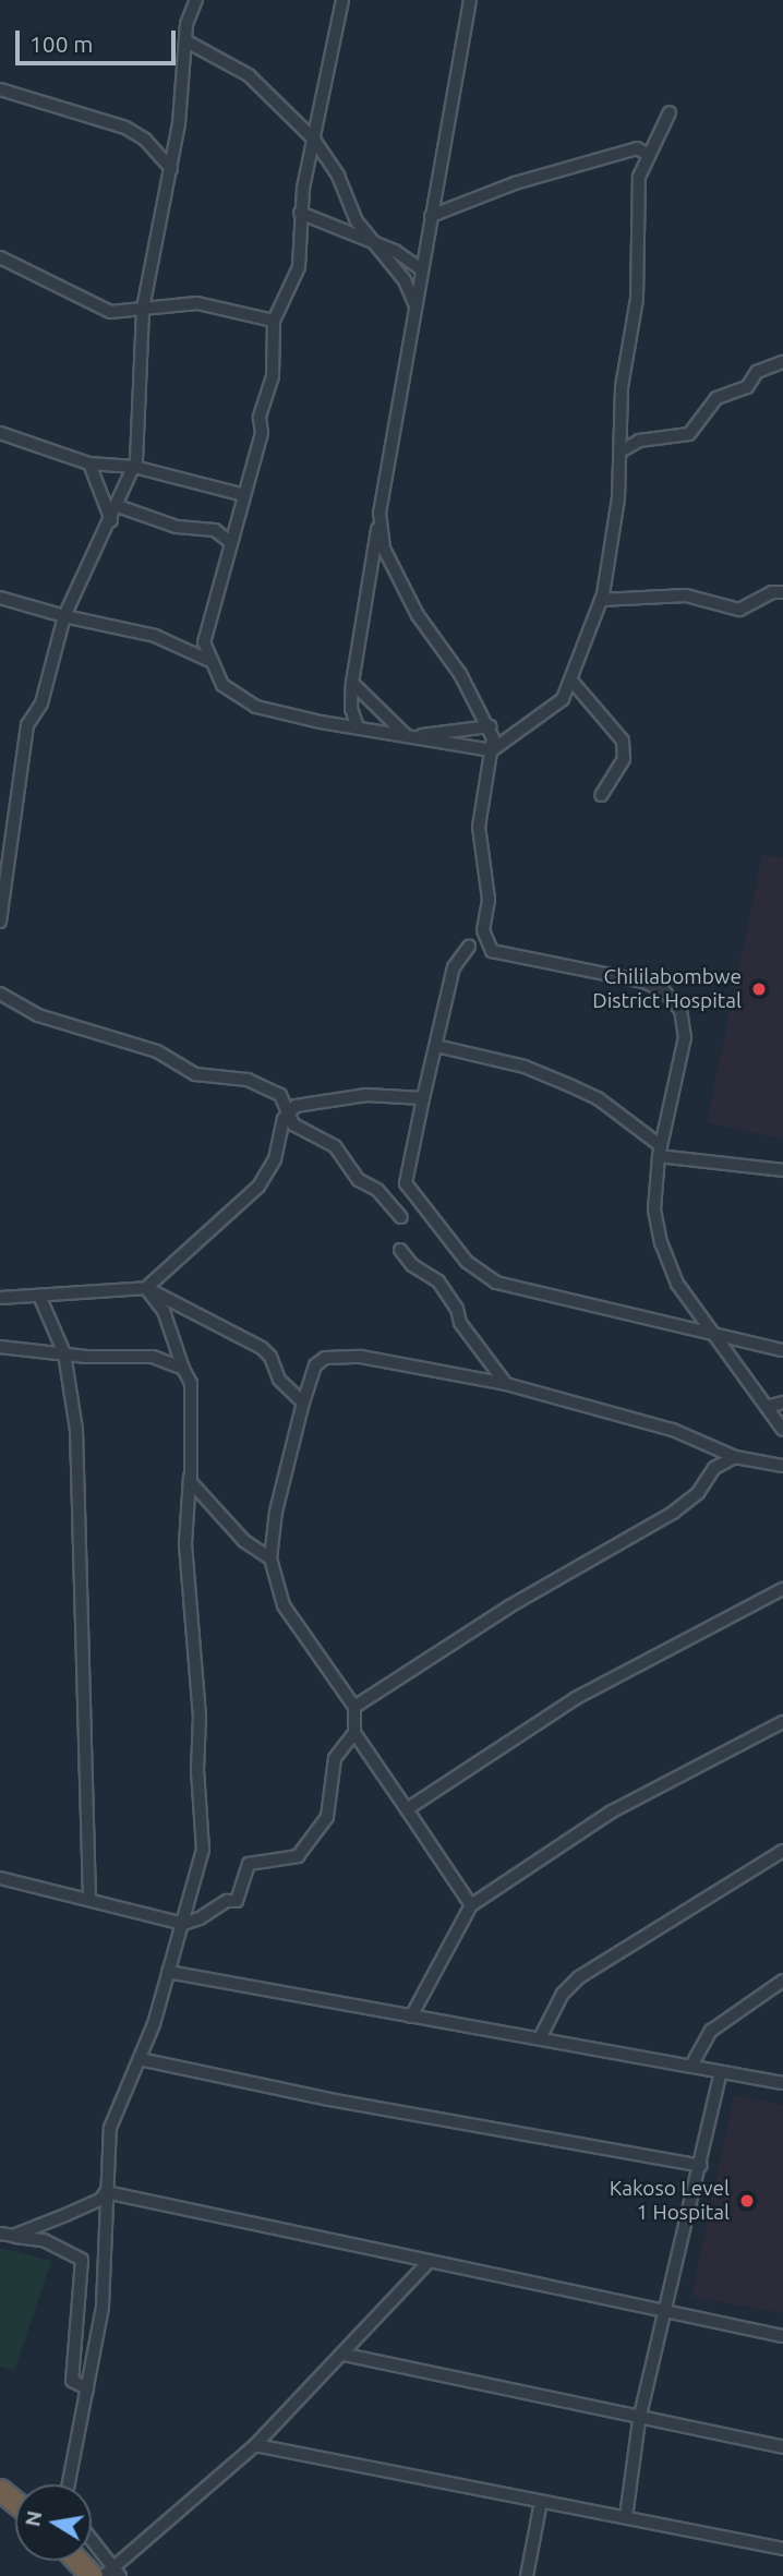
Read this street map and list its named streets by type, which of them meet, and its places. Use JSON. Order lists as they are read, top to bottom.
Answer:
{
  "places": ["Chililabombwe District Hospital", "Kakoso Level 1 Hospital"],
  "scale_bar": "100 m",
  "north": "left"
}
